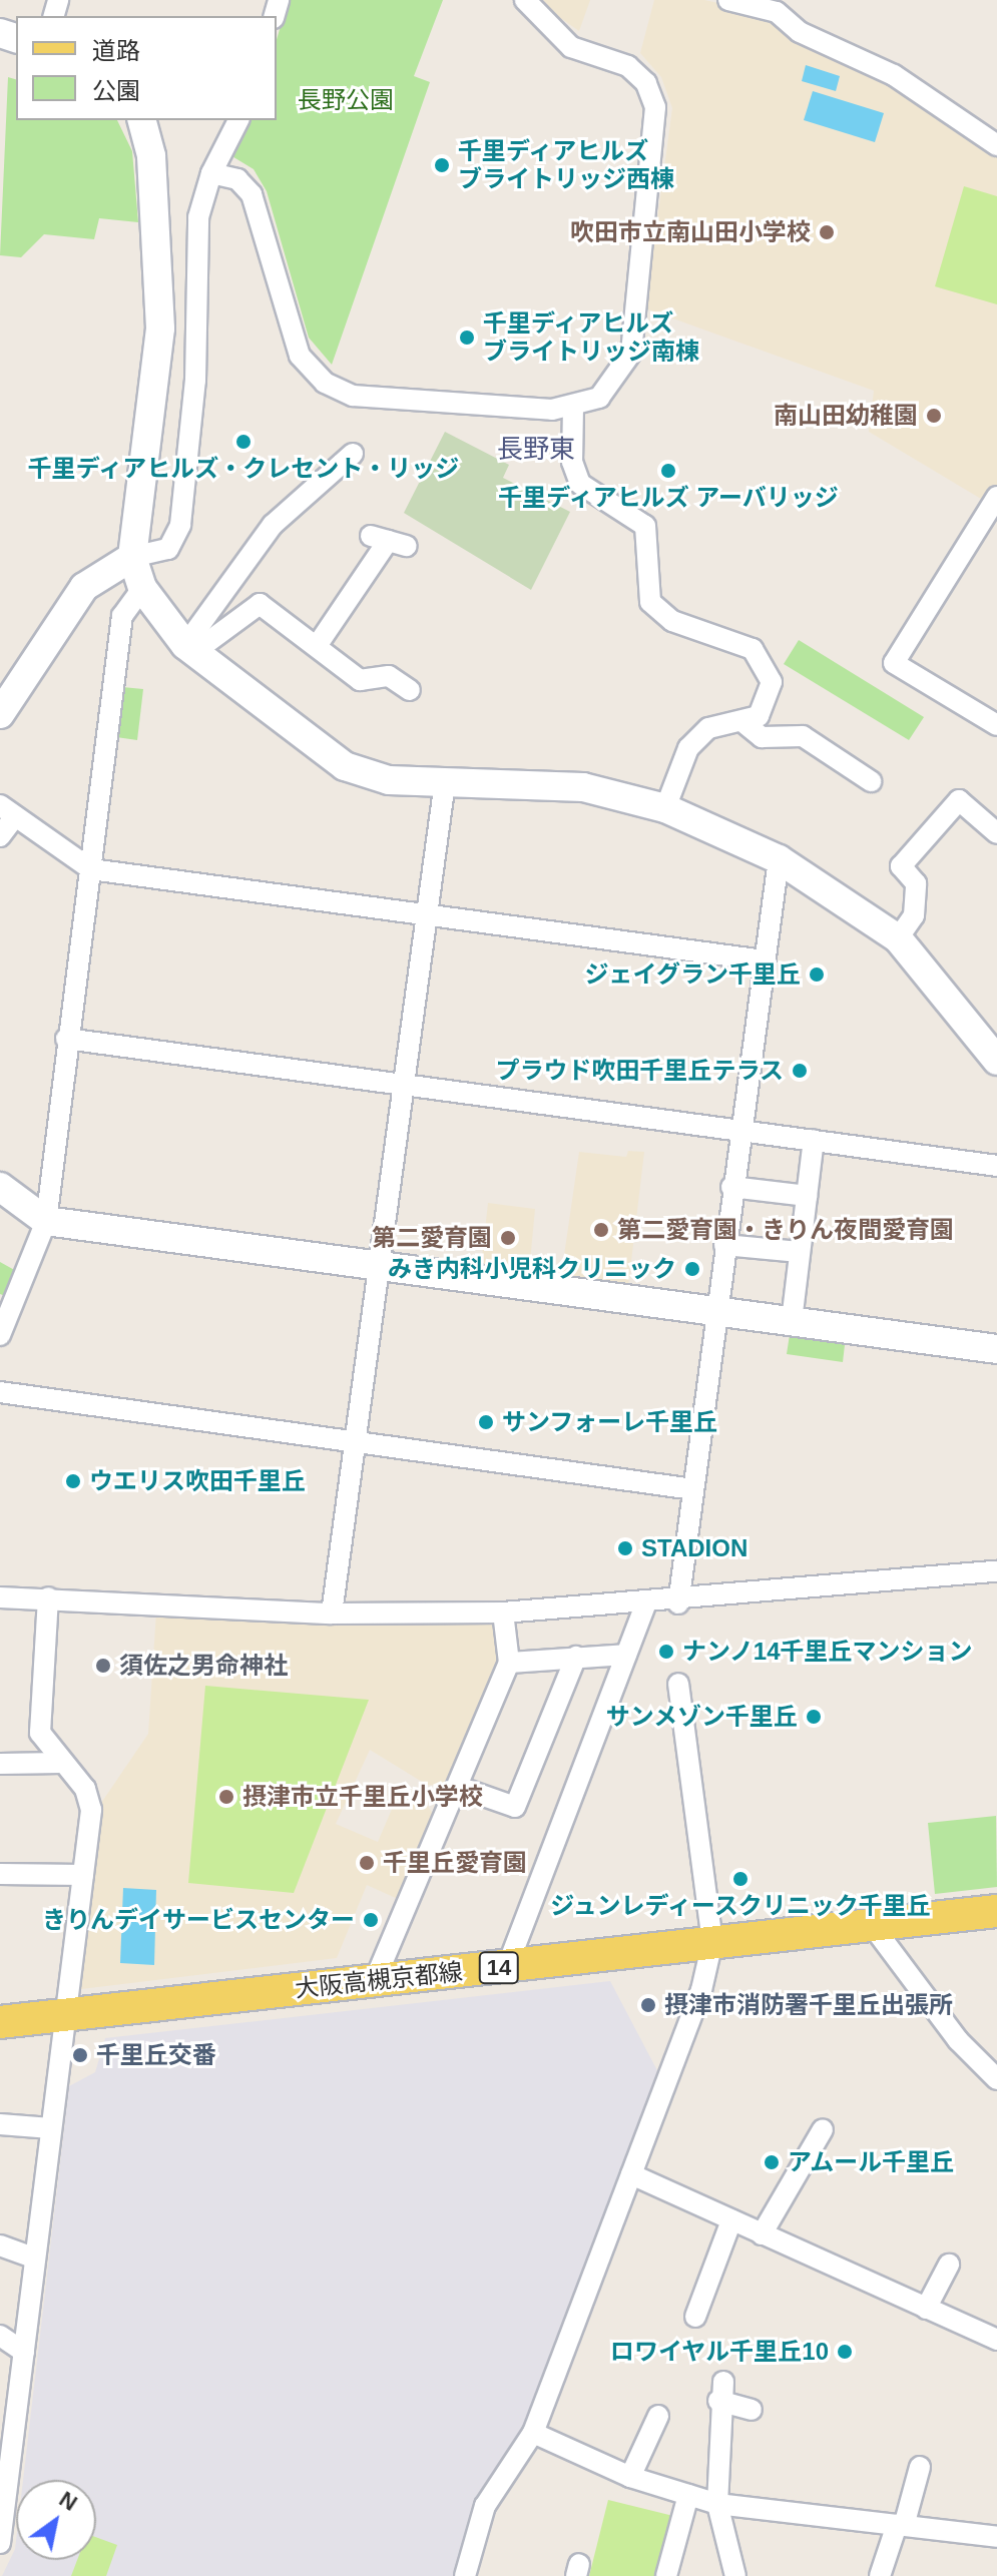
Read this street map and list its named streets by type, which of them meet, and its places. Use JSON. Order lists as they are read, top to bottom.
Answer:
{
  "streets": {
    "main road": ["14", "大阪高槻京都線"]
  },
  "districts": ["長野東"],
  "parks": ["長野公園"],
  "places": [
    "千里ディアヒルズ ブライトリッジ西棟",
    "吹田市立南山田小学校",
    "千里ディアヒルズ ブライトリッジ南棟",
    "南山田幼稚園",
    "千里ディアヒルズ・クレセント・リッジ",
    "千里ディアヒルズ アーバリッジ",
    "ジェイグラン千里丘",
    "プラウド吹田千里丘テラス",
    "第二愛育園・きりん夜間愛育園",
    "第二愛育園",
    "みき内科小児科クリニック",
    "サンフォーレ千里丘",
    "ウエリス吹田千里丘",
    "STADION",
    "ナンノ14千里丘マンション",
    "須佐之男命神社",
    "サンメゾン千里丘",
    "摂津市立千里丘小学校",
    "千里丘愛育園",
    "ジュンレディースクリニック千里丘",
    "きりんデイサービスセンター",
    "摂津市消防署千里丘出張所",
    "千里丘交番",
    "アムール千里丘",
    "ロワイヤル千里丘10"
  ],
  "legend": ["道路", "公園"],
  "north": "top right"
}
